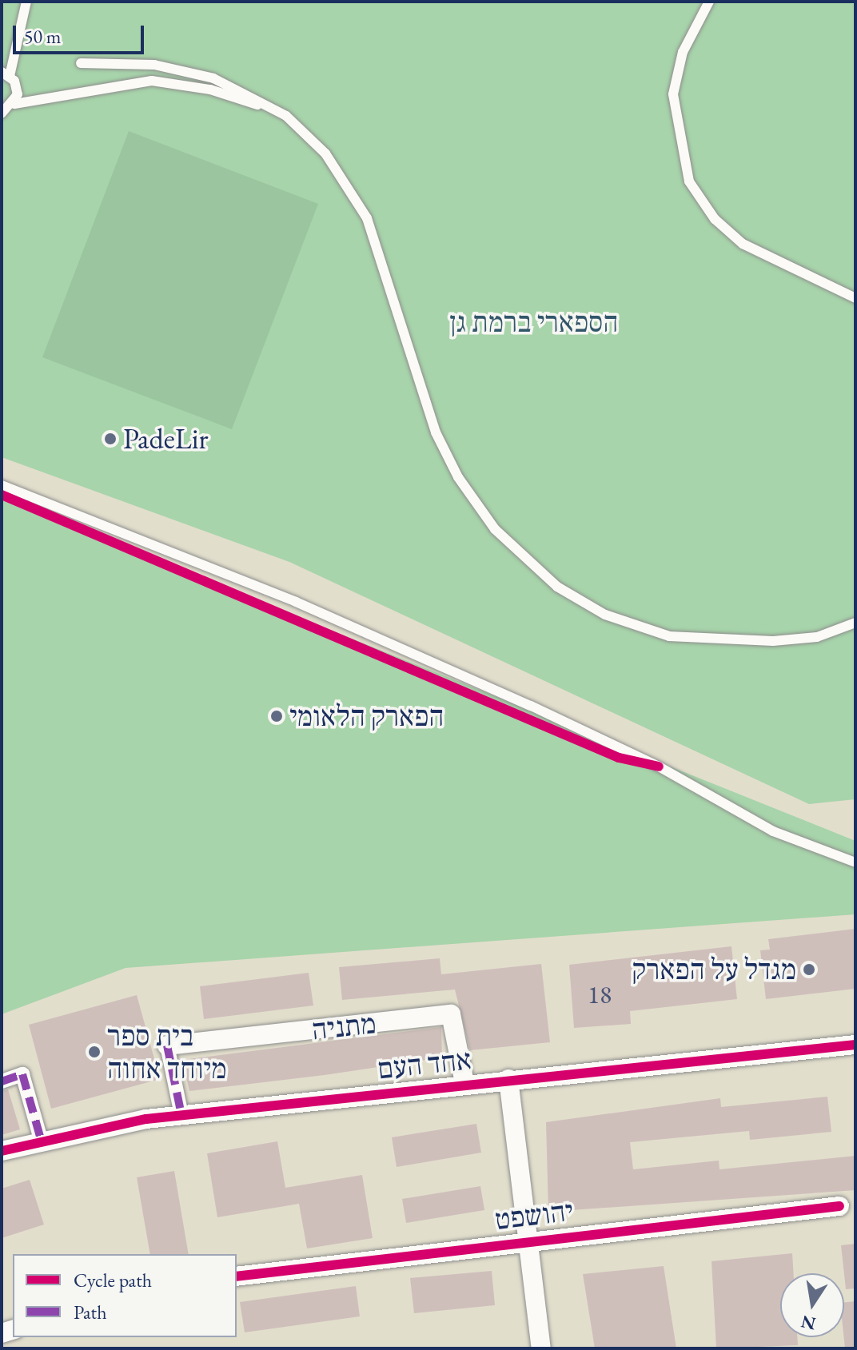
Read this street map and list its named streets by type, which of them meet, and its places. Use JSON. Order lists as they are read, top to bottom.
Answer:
{
  "streets": {
    "street": ["מתניה", "אחד העם", "יהושפט"]
  },
  "crossings": [
    ["מתניה", "אחד העם"]
  ],
  "parks": ["הספארי ברמת גן"],
  "places": [
    "PadeLir",
    "הפארק הלאומי",
    "מגדל על הפארק",
    "בית ספר מיוחד אחוה"
  ],
  "house_numbers": ["18"],
  "legend": ["Cycle path", "Path"],
  "scale_bar": "50 m",
  "north": "bottom"
}
